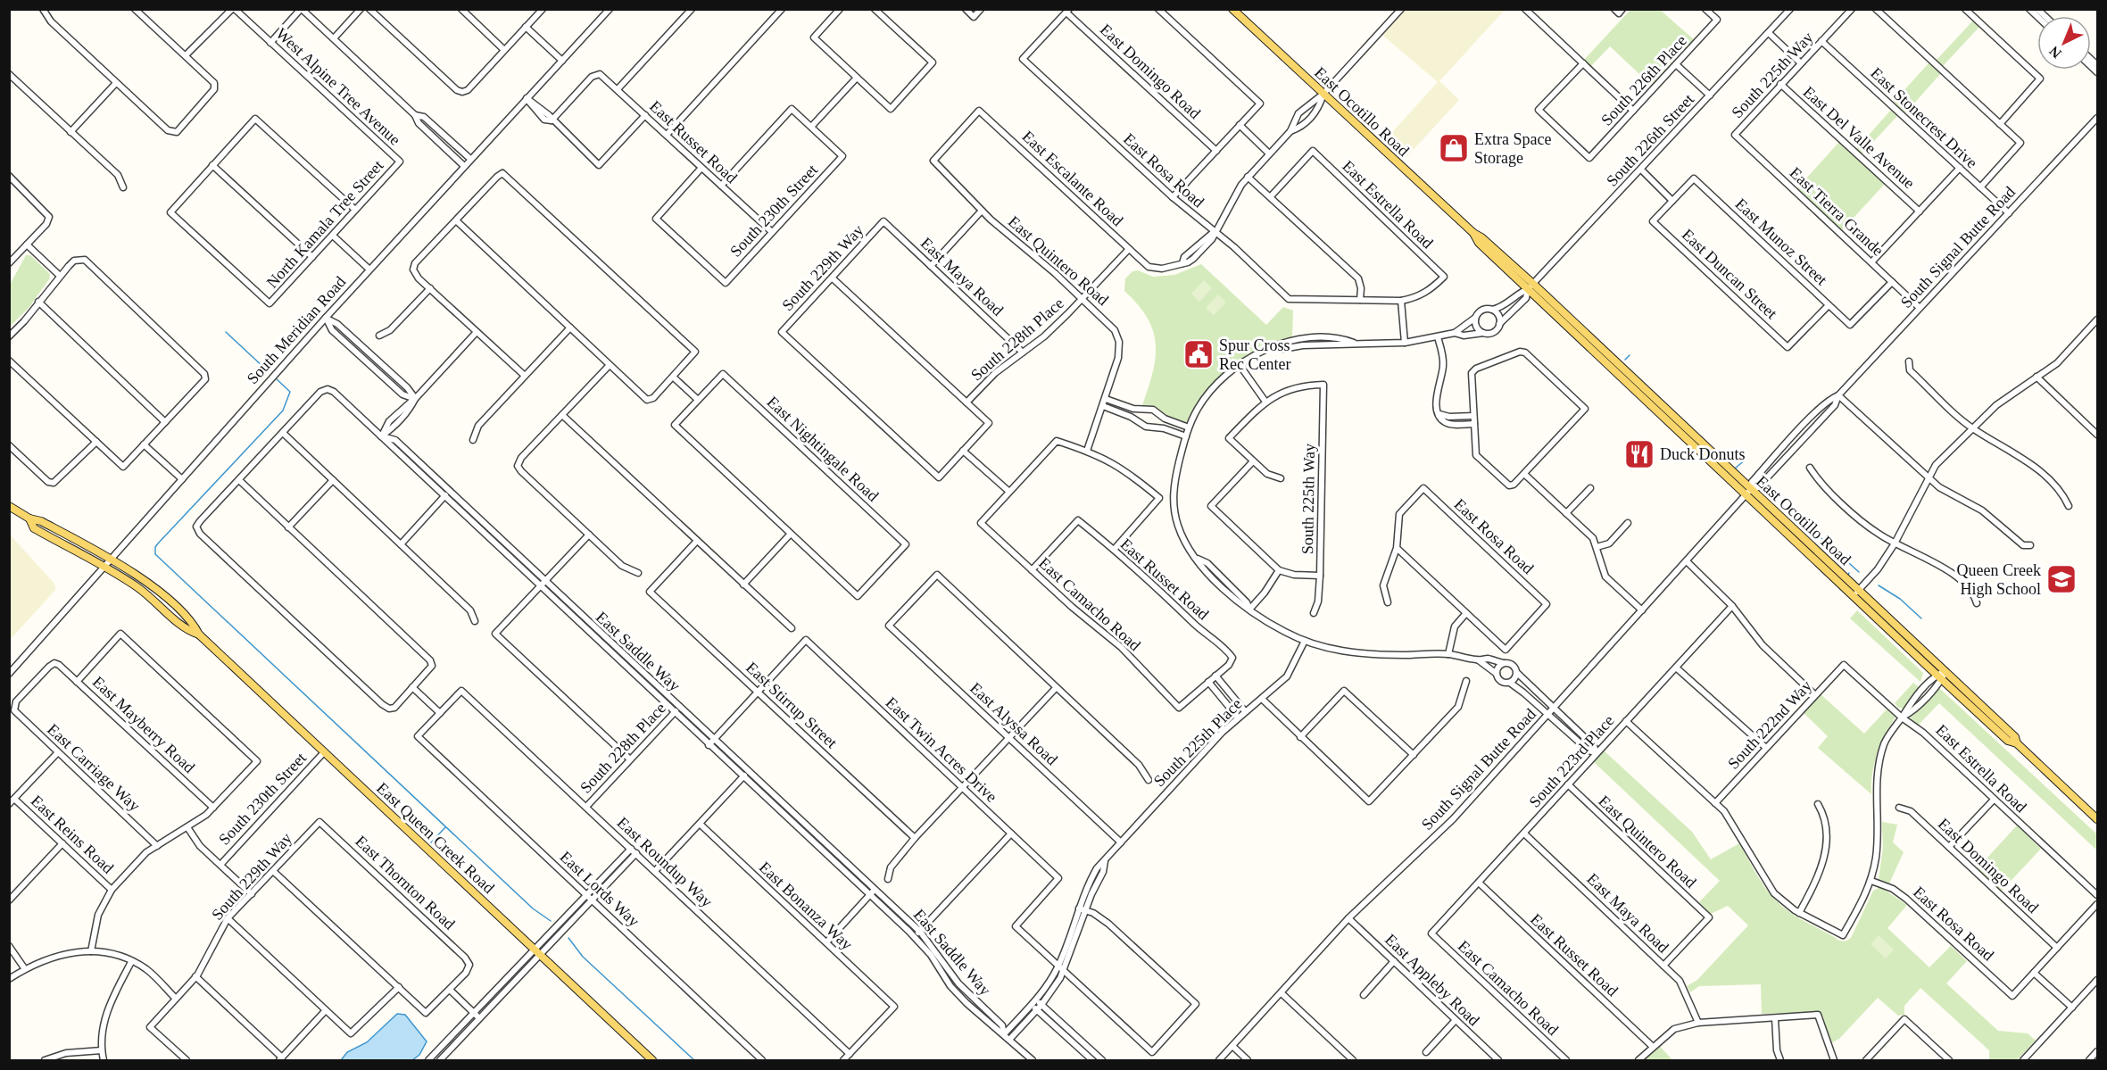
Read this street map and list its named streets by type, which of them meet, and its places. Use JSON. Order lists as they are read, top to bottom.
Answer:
{
  "streets": {
    "main road": ["East Ocotillo Road", "East Queen Creek Road"],
    "street": [
      "East Domingo Road",
      "South 225th Way",
      "South 226th Place",
      "West Alpine Tree Avenue",
      "East Stonecrest Drive",
      "East Del Valle Avenue",
      "South 226th Street",
      "East Russet Road",
      "East Rosa Road",
      "East Escalante Road",
      "East Estrella Road",
      "South 230th Street",
      "East Tierra Grande",
      "North Kamala Tree Street",
      "East Munoz Street",
      "South Signal Butte Road",
      "East Quintero Road",
      "South 229th Way",
      "East Duncan Street",
      "East Maya Road",
      "South Meridian Road",
      "South 228th Place",
      "East Nightingale Road",
      "East Camacho Road",
      "East Saddle Way",
      "East Stirrup Street",
      "East Alyssa Road",
      "East Mayberry Road",
      "South 222nd Way",
      "South 225th Place",
      "East Twin Acres Drive",
      "South 223rd Place",
      "East Carriage Way",
      "East Reins Road",
      "East Roundup Way",
      "East Thornton Road",
      "East Lords Way",
      "East Bonanza Way",
      "East Appleby Road"
    ]
  },
  "crossings": [
    ["East Domingo Road", "East Rosa Road"],
    ["South 225th Way", "East Stonecrest Drive"],
    ["South 225th Way", "East Del Valle Avenue"],
    ["South 225th Way", "East Tierra Grande"],
    ["West Alpine Tree Avenue", "North Kamala Tree Street"],
    ["East Ocotillo Road", "South 226th Street"],
    ["East Ocotillo Road", "South Signal Butte Road"],
    ["East Stonecrest Drive", "South Signal Butte Road"],
    ["East Del Valle Avenue", "South 226th Street"],
    ["East Russet Road", "South 230th Street"],
    ["East Russet Road", "East Camacho Road"],
    ["East Russet Road", "South 223rd Place"],
    ["East Rosa Road", "East Escalante Road"],
    ["East Escalante Road", "East Quintero Road"],
    ["East Escalante Road", "South 228th Place"],
    ["East Estrella Road", "South 222nd Way"],
    ["South 230th Street", "East Queen Creek Road"],
    ["East Tierra Grande", "East Munoz Street"],
    ["East Tierra Grande", "South Signal Butte Road"],
    ["East Munoz Street", "East Duncan Street"],
    ["South Signal Butte Road", "East Appleby Road"],
    ["East Quintero Road", "East Maya Road"],
    ["East Quintero Road", "South 228th Place"],
    ["East Quintero Road", "South 223rd Place"],
    ["South 229th Way", "East Maya Road"],
    ["South 229th Way", "East Thornton Road"],
    ["East Maya Road", "South 228th Place"],
    ["East Maya Road", "South 223rd Place"],
    ["South Meridian Road", "East Queen Creek Road"],
    ["South 228th Place", "East Saddle Way"],
    ["South 228th Place", "East Roundup Way"],
    ["East Camacho Road", "South 223rd Place"],
    ["East Saddle Way", "South 225th Place"],
    ["East Stirrup Street", "East Twin Acres Drive"],
    ["East Alyssa Road", "South 225th Place"],
    ["East Mayberry Road", "East Carriage Way"],
    ["South 225th Place", "East Twin Acres Drive"],
    ["East Roundup Way", "East Lords Way"],
    ["East Roundup Way", "East Bonanza Way"]
  ],
  "places": {
    "shop": ["Extra Space Storage"],
    "public building": ["Spur Cross Rec Center"],
    "restaurant": ["Duck Donuts"],
    "school or university": ["Queen Creek High School"]
  },
  "north": "bottom left"
}
